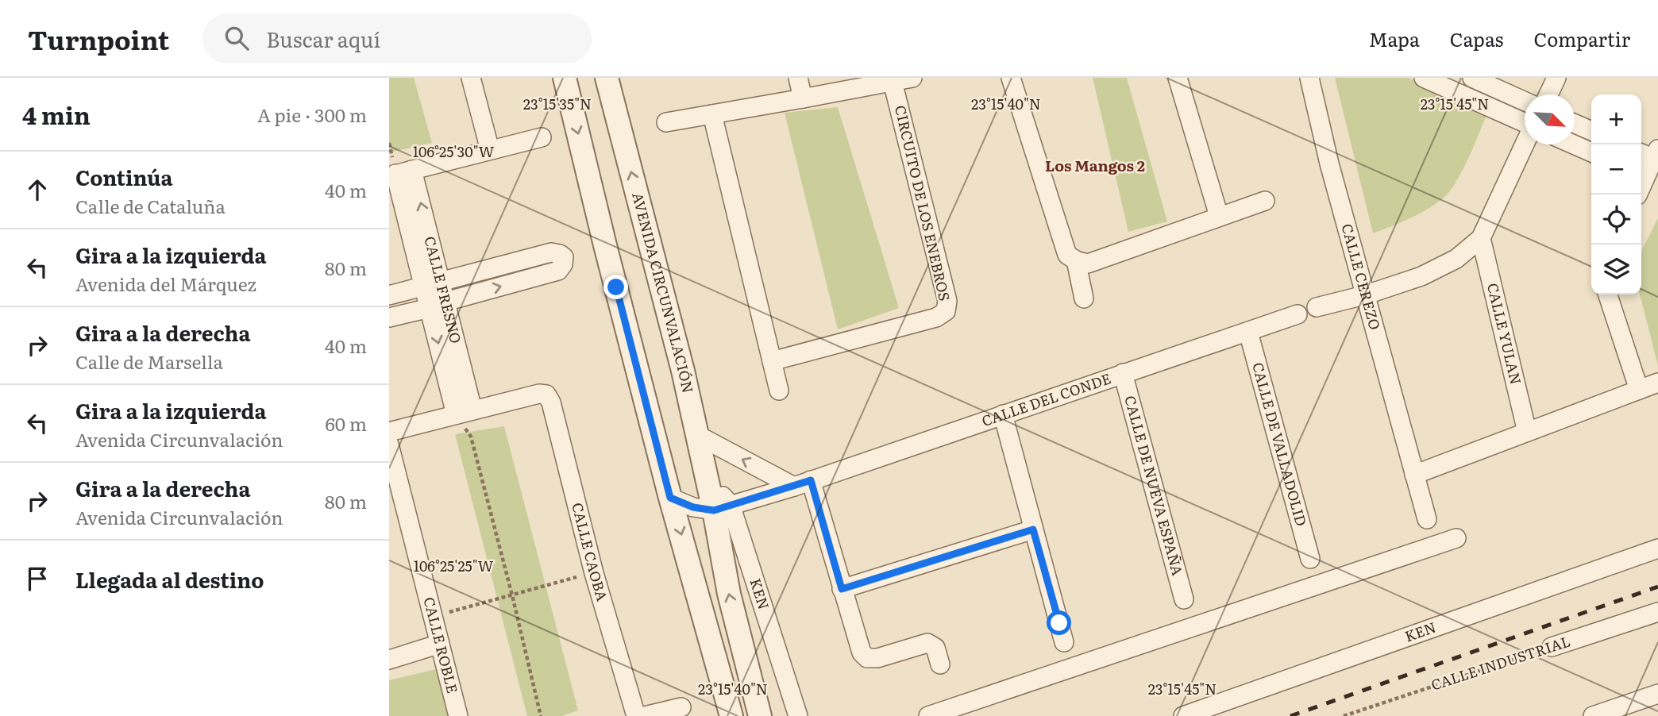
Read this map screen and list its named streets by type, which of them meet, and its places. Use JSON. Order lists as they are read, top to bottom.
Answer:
{
  "streets": {
    "street": [
      "CIRCUITO DE LOS ENEBROS",
      "CALLE CEREZO",
      "CALLE FRESNO",
      "AVENIDA CIRCUNVALACIÓN",
      "CALLE YULAN",
      "CALLE DEL CONDE",
      "CALLE DE VALLADOLID",
      "CALLE DE NUEVA ESPAÑA",
      "CALLE CAOBA",
      "KEN",
      "CALLE ROBLE",
      "CALLE INDUSTRIAL"
    ]
  },
  "crossings": [
    ["CALLE FRESNO", "CALLE CAOBA"],
    ["AVENIDA CIRCUNVALACIÓN", "KEN"],
    ["CALLE DEL CONDE", "CALLE DE VALLADOLID"],
    ["CALLE DEL CONDE", "CALLE DE NUEVA ESPAÑA"]
  ],
  "districts": ["Los Mangos 2"],
  "north": "bottom right",
  "page": {
    "header": "Turnpoint",
    "search": "Buscar aquí",
    "nav": ["Mapa", "Capas", "Compartir"],
    "heading": ["4 min", "A pie · 300 m"],
    "map_buttons": ["+", "−"],
    "list": [
      ["Continúa", "Calle de Cataluña", "40 m"],
      ["Gira a la izquierda", "Avenida del Márquez", "80 m"],
      ["Gira a la derecha", "Calle de Marsella", "40 m"],
      ["Gira a la izquierda", "Avenida Circunvalación", "60 m"],
      ["Gira a la derecha", "Avenida Circunvalación", "80 m"],
      "Llegada al destino"
    ]
  },
  "coordinates": [
    "23°15'35\"N",
    "23°15'40\"N",
    "23°15'45\"N",
    "106°25'30\"W",
    "106°25'25\"W"
  ]
}
